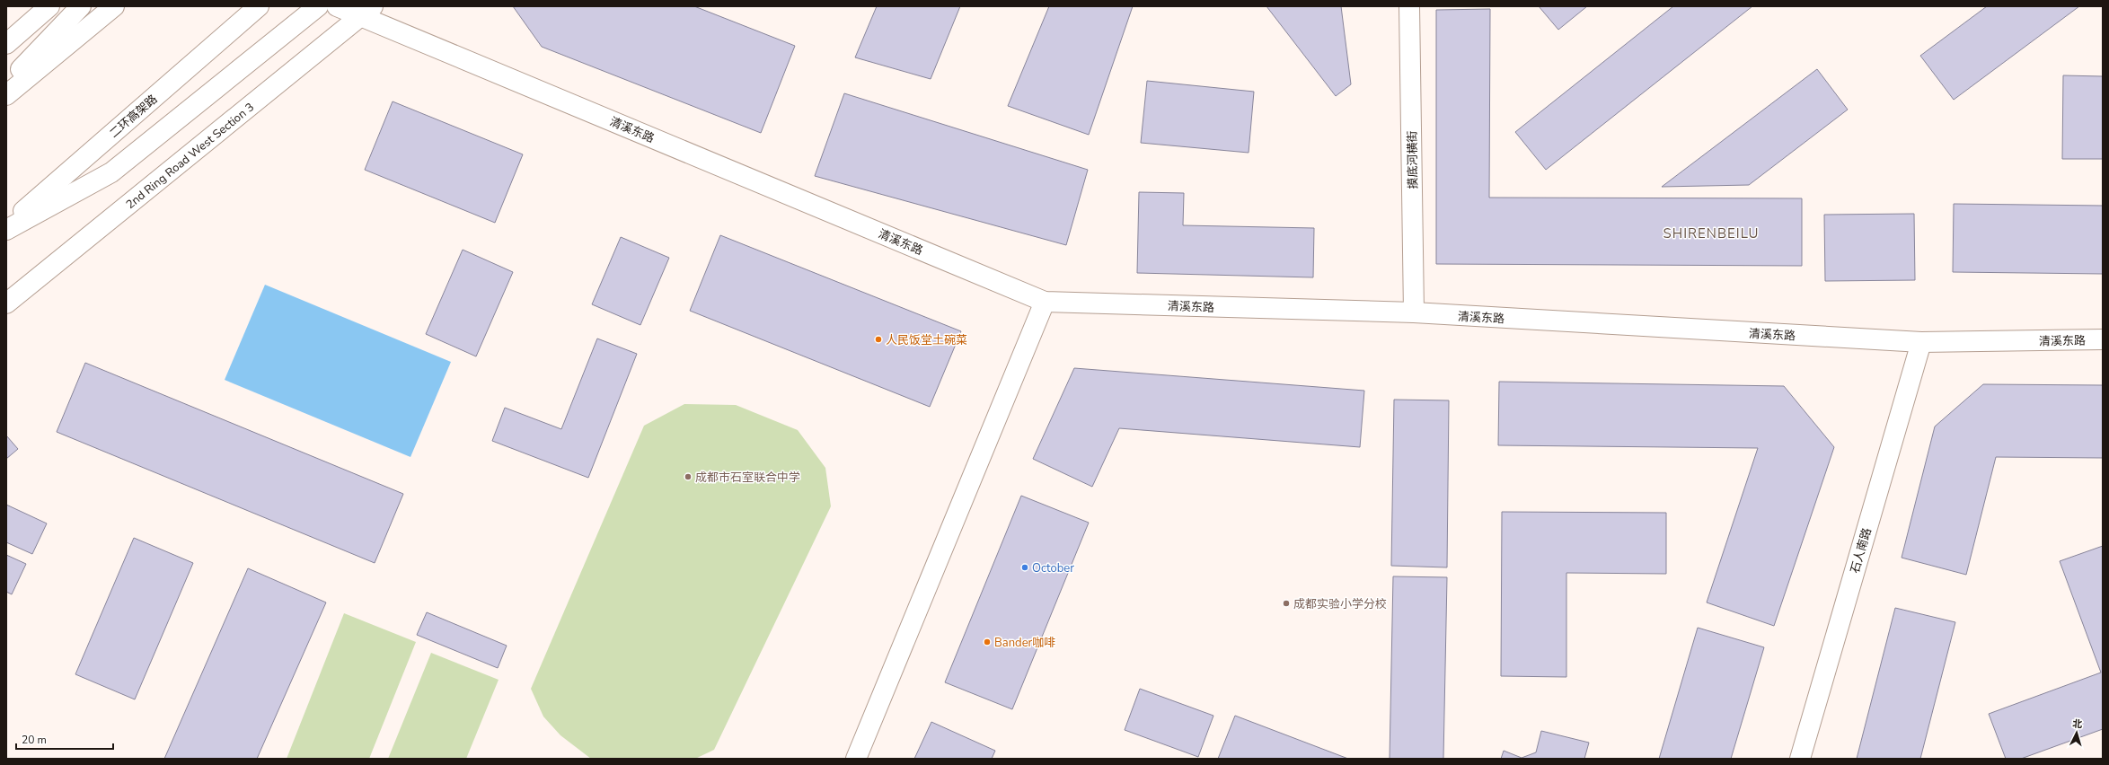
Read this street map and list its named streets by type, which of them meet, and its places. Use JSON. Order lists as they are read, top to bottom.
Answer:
{
  "streets": {
    "main road": [
      "二环高架路",
      "清溪东路",
      "2nd Ring Road West Section 3",
      "摸底河横街",
      "石人南路"
    ]
  },
  "crossings": [
    ["清溪东路", "2nd Ring Road West Section 3"],
    ["清溪东路", "摸底河横街"],
    ["清溪东路", "石人南路"]
  ],
  "districts": ["SHIRENBEILU"],
  "places": [
    "人民饭堂土碗菜",
    "成都市石室联合中学",
    "October",
    "成都实验小学分校",
    "Bander咖啡"
  ],
  "scale_bar": "20 m",
  "north": "top"
}
